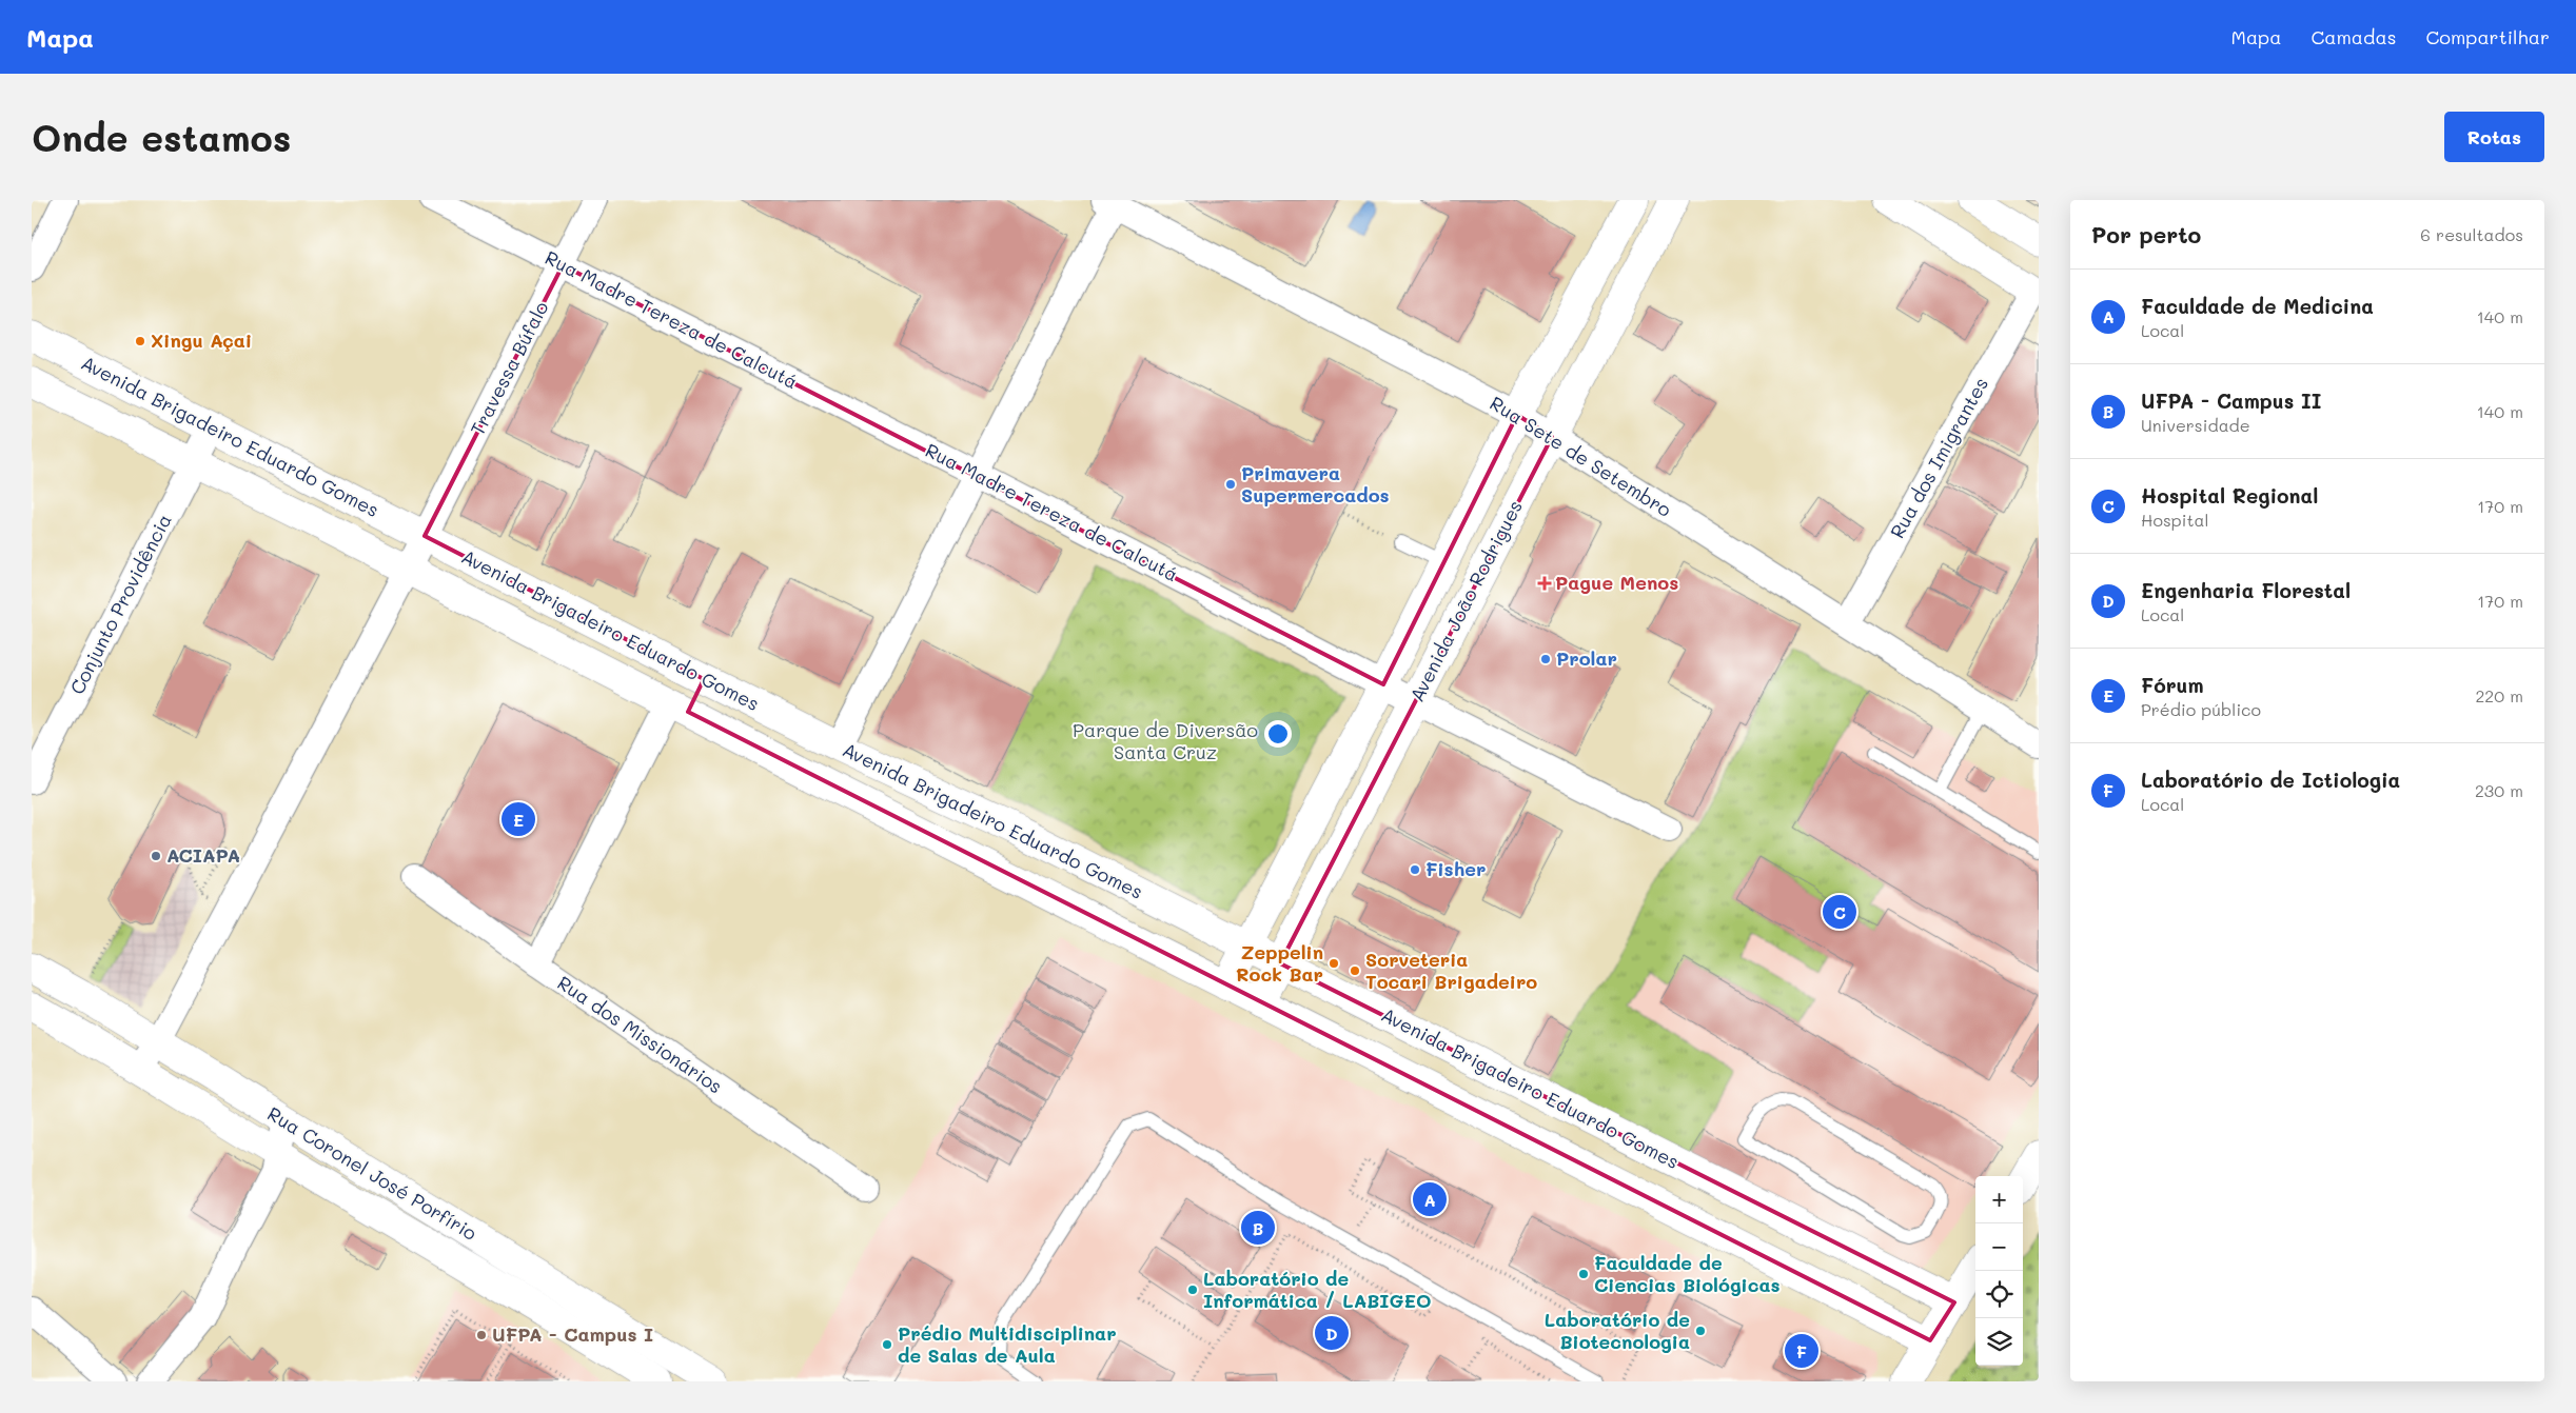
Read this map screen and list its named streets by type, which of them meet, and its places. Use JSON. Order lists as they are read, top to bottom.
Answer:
{
  "streets": {
    "street": [
      "Rua Madre Tereza de Calcutá",
      "Travessa Búfalo",
      "Avenida Brigadeiro Eduardo Gomes",
      "Rua Sete de Setembro",
      "Rua dos Imigrantes",
      "Avenida João Rodrigues",
      "Conjunto Providência",
      "Rua dos Missionários",
      "Rua Coronel José Porfírio"
    ]
  },
  "crossings": [
    ["Rua Madre Tereza de Calcutá", "Travessa Búfalo"],
    ["Rua Madre Tereza de Calcutá", "Avenida João Rodrigues"],
    ["Travessa Búfalo", "Avenida Brigadeiro Eduardo Gomes"],
    ["Travessa Búfalo", "Rua Coronel José Porfírio"],
    ["Avenida Brigadeiro Eduardo Gomes", "Avenida João Rodrigues"],
    ["Avenida Brigadeiro Eduardo Gomes", "Conjunto Providência"],
    ["Rua Sete de Setembro", "Rua dos Imigrantes"],
    ["Rua Sete de Setembro", "Avenida João Rodrigues"]
  ],
  "parks": ["Parque de Diversão Santa Cruz"],
  "places": {
    "other": [
      "Xingu Açai",
      "Primavera Supermercados",
      "Prolar",
      "ACIAPA",
      "Fisher",
      "Zeppelin Rock Bar",
      "Sorveteria Tocari Brigadeiro",
      "Faculdade de Ciencias Biológicas",
      "Laboratório de Informática / LABIGEO",
      "Laboratório de Biotecnologia",
      "UFPA - Campus I",
      "Prédio Multidisciplinar de Salas de Aula"
    ],
    "health": ["Pague Menos"]
  },
  "page": {
    "header": "Mapa",
    "nav": ["Mapa", "Camadas", "Compartilhar"],
    "buttons": "Rotas",
    "title": "Onde estamos",
    "heading": ["Por perto", "6 resultados"],
    "list": [
      {
        "mark": "A",
        "name": "Faculdade de Medicina",
        "note": "Local",
        "value": "140 m"
      },
      {
        "mark": "B",
        "name": "UFPA - Campus II",
        "note": "Universidade",
        "value": "140 m"
      },
      {
        "mark": "C",
        "name": "Hospital Regional",
        "note": "Hospital",
        "value": "170 m"
      },
      {
        "mark": "D",
        "name": "Engenharia Florestal",
        "note": "Local",
        "value": "170 m"
      },
      {
        "mark": "E",
        "name": "Fórum",
        "note": "Prédio público",
        "value": "220 m"
      },
      {
        "mark": "F",
        "name": "Laboratório de Ictiologia",
        "note": "Local",
        "value": "230 m"
      }
    ],
    "pins": [
      "E",
      "C",
      "A",
      "B",
      "D",
      "F"
    ],
    "map_buttons": ["+", "−"]
  }
}
